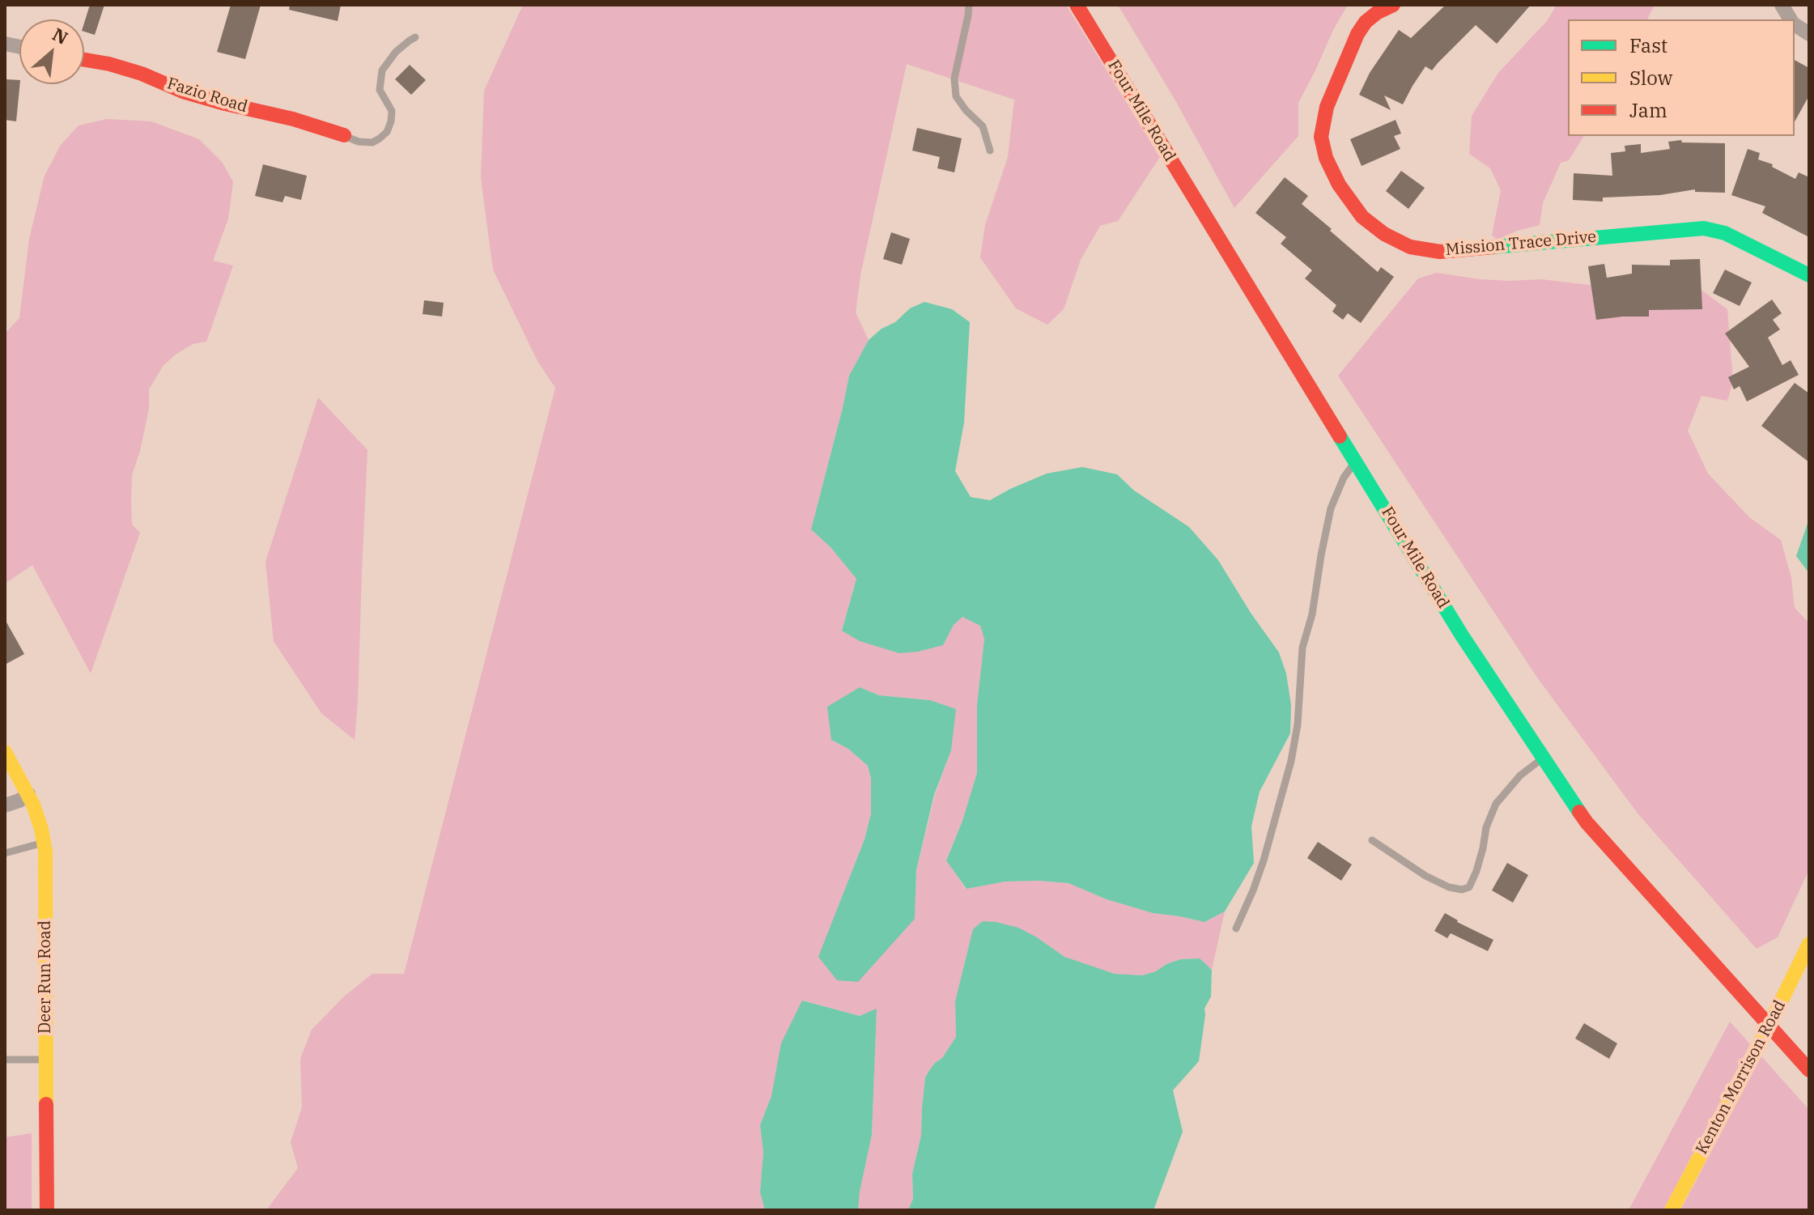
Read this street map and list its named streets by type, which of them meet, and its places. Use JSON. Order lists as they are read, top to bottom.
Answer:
{
  "streets": {
    "main road": [
      "Fazio Road",
      "Four Mile Road",
      "Mission Trace Drive",
      "Deer Run Road",
      "Kenton Morrison Road"
    ]
  },
  "crossings": [
    ["Four Mile Road", "Kenton Morrison Road"]
  ],
  "legend": ["Fast", "Slow", "Jam"],
  "north": "top right"
}
